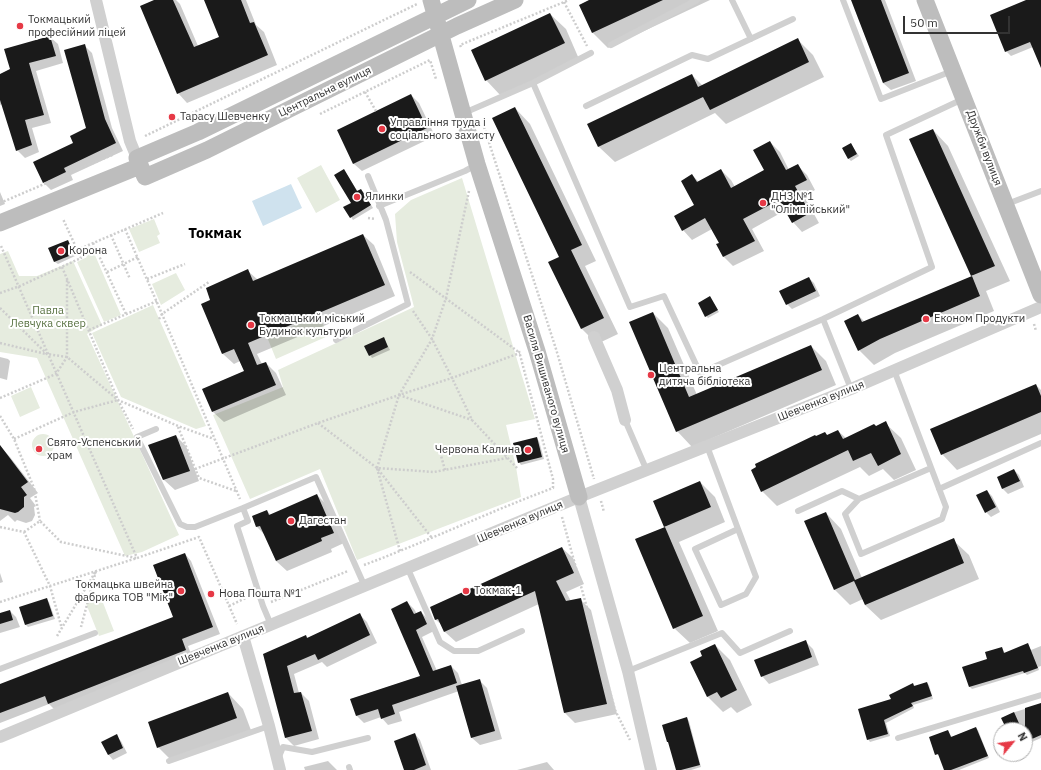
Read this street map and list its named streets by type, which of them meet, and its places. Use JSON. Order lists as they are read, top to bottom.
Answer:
{
  "streets": {
    "street": [
      "Центральна вулиця",
      "Дружби вулиця",
      "Василя Вишиваного вулиця",
      "Шевченка вулиця"
    ]
  },
  "crossings": [
    ["Центральна вулиця", "Василя Вишиваного вулиця"],
    ["Василя Вишиваного вулиця", "Шевченка вулиця"]
  ],
  "districts": ["Токмак"],
  "parks": ["Павла Левчука сквер"],
  "places": [
    "Токмацький професійний ліцей",
    "Тарасу Шевченку",
    "Управління труда і соціального захисту",
    "Ялинки",
    "ДНЗ №1 \"Олімпійський\"",
    "Корона",
    "Економ Продукти",
    "Токмацький міський Будинок культури",
    "Центральна дитяча бібліотека",
    "Свято-Успенський храм",
    "Червона Калина",
    "Дагестан",
    "Токмацька швейна фабрика ТОВ \"Мік\"",
    "Токмак-1",
    "Нова Пошта №1"
  ],
  "scale_bar": "50 m",
  "north": "top right"
}
